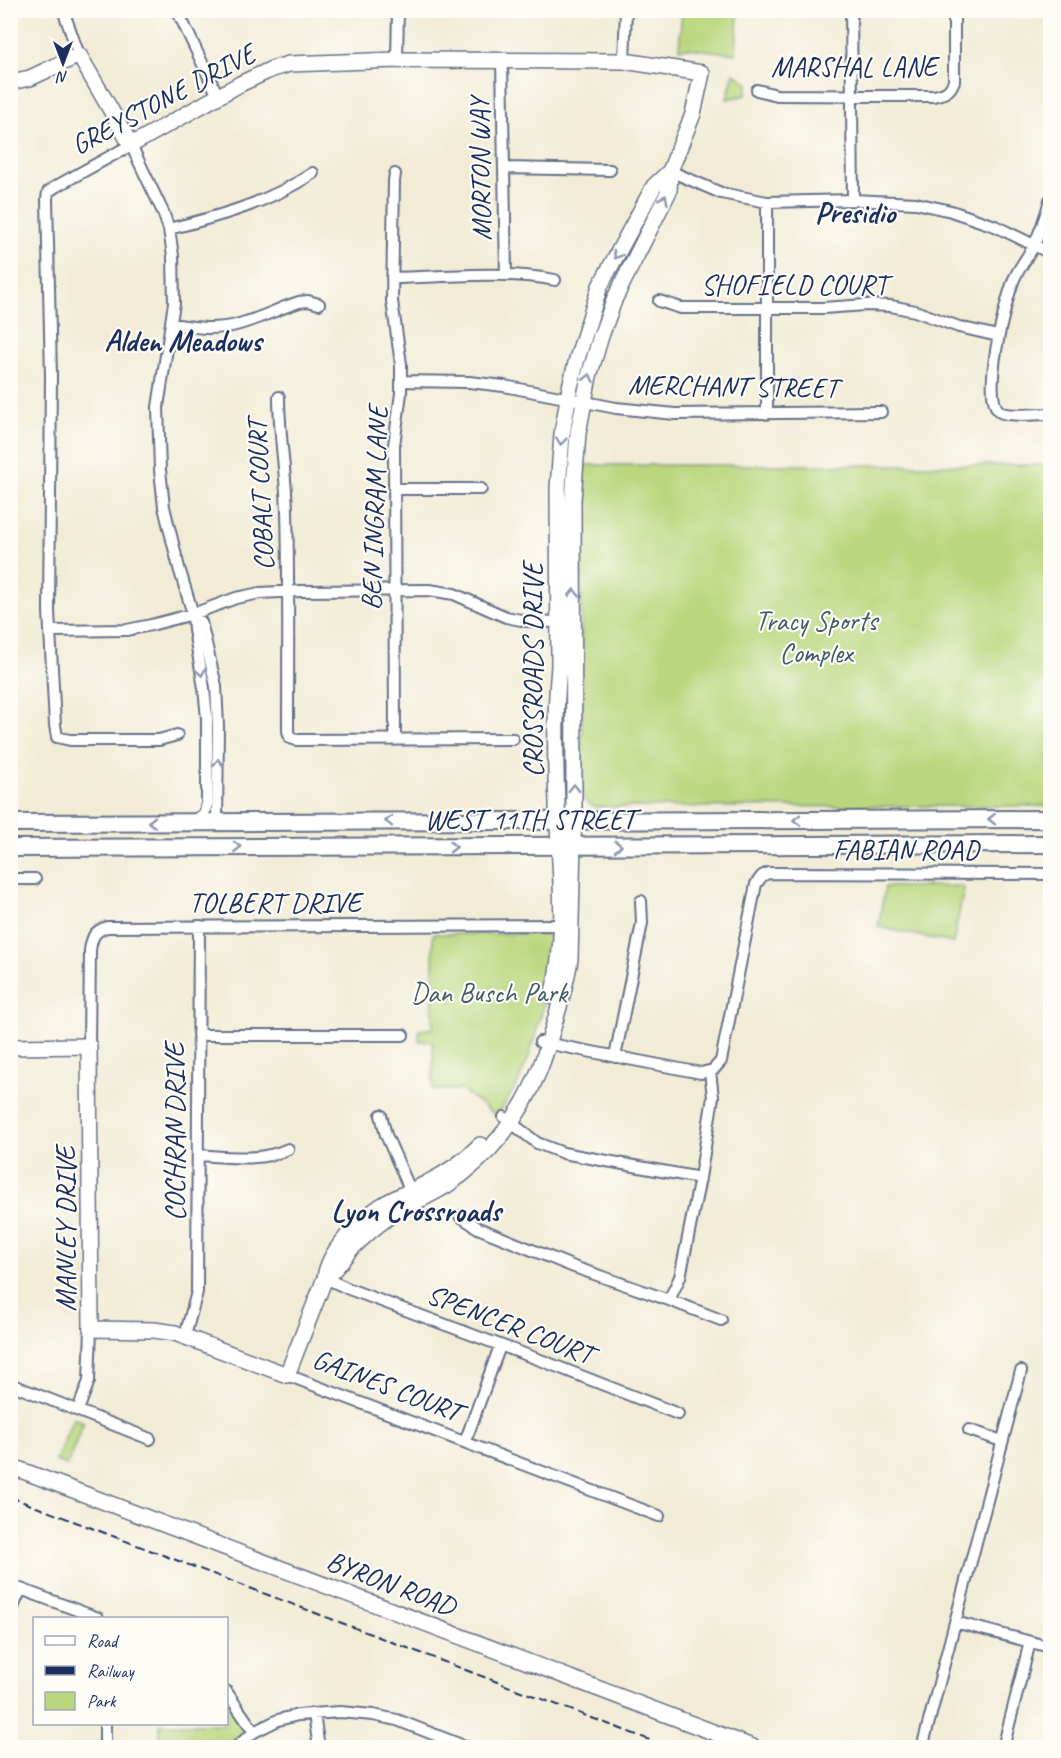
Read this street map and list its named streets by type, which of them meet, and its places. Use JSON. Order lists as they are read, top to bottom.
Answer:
{
  "streets": {
    "main road": ["WEST 11TH STREET"],
    "street": [
      "MARSHAL LANE",
      "GREYSTONE DRIVE",
      "MORTON WAY",
      "SHOFIELD COURT",
      "MERCHANT STREET",
      "COBALT COURT",
      "BEN INGRAM LANE",
      "CROSSROADS DRIVE",
      "FABIAN ROAD",
      "TOLBERT DRIVE",
      "COCHRAN DRIVE",
      "MANLEY DRIVE",
      "SPENCER COURT",
      "GAINES COURT",
      "BYRON ROAD"
    ]
  },
  "crossings": [
    ["GREYSTONE DRIVE", "MORTON WAY"],
    ["GREYSTONE DRIVE", "CROSSROADS DRIVE"],
    ["MERCHANT STREET", "BEN INGRAM LANE"],
    ["MERCHANT STREET", "CROSSROADS DRIVE"],
    ["COBALT COURT", "BEN INGRAM LANE"],
    ["CROSSROADS DRIVE", "WEST 11TH STREET"],
    ["CROSSROADS DRIVE", "TOLBERT DRIVE"],
    ["CROSSROADS DRIVE", "SPENCER COURT"],
    ["CROSSROADS DRIVE", "GAINES COURT"],
    ["TOLBERT DRIVE", "COCHRAN DRIVE"],
    ["TOLBERT DRIVE", "MANLEY DRIVE"],
    ["COCHRAN DRIVE", "GAINES COURT"],
    ["MANLEY DRIVE", "GAINES COURT"]
  ],
  "districts": ["Presidio", "Alden Meadows", "Lyon Crossroads"],
  "parks": ["Tracy Sports Complex", "Dan Busch Park"],
  "legend": ["Road", "Railway", "Park"],
  "north": "bottom"
}
